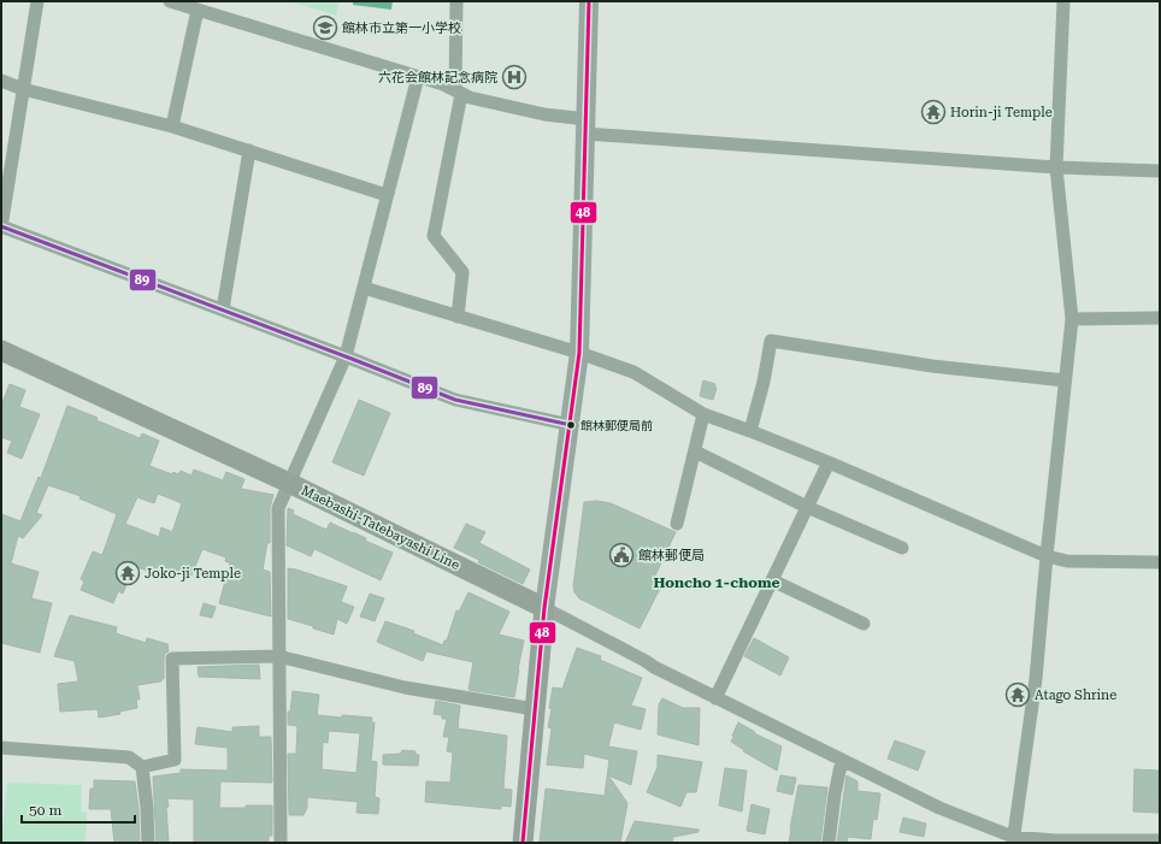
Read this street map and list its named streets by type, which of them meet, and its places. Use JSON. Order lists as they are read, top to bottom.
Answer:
{
  "streets": {
    "main road": ["Maebashi-Tatebayashi Line"]
  },
  "districts": ["Honcho 1-chome"],
  "places": {
    "school or university": ["館林市立第一小学校"],
    "hospital": ["六花会館林記念病院"],
    "temple": ["Horin-ji Temple", "Joko-ji Temple", "Atago Shrine"],
    "other": ["館林郵便局前"],
    "public building": ["館林郵便局"]
  },
  "lines": ["transit line 48", "transit line 89"],
  "scale_bar": "50 m"
}
